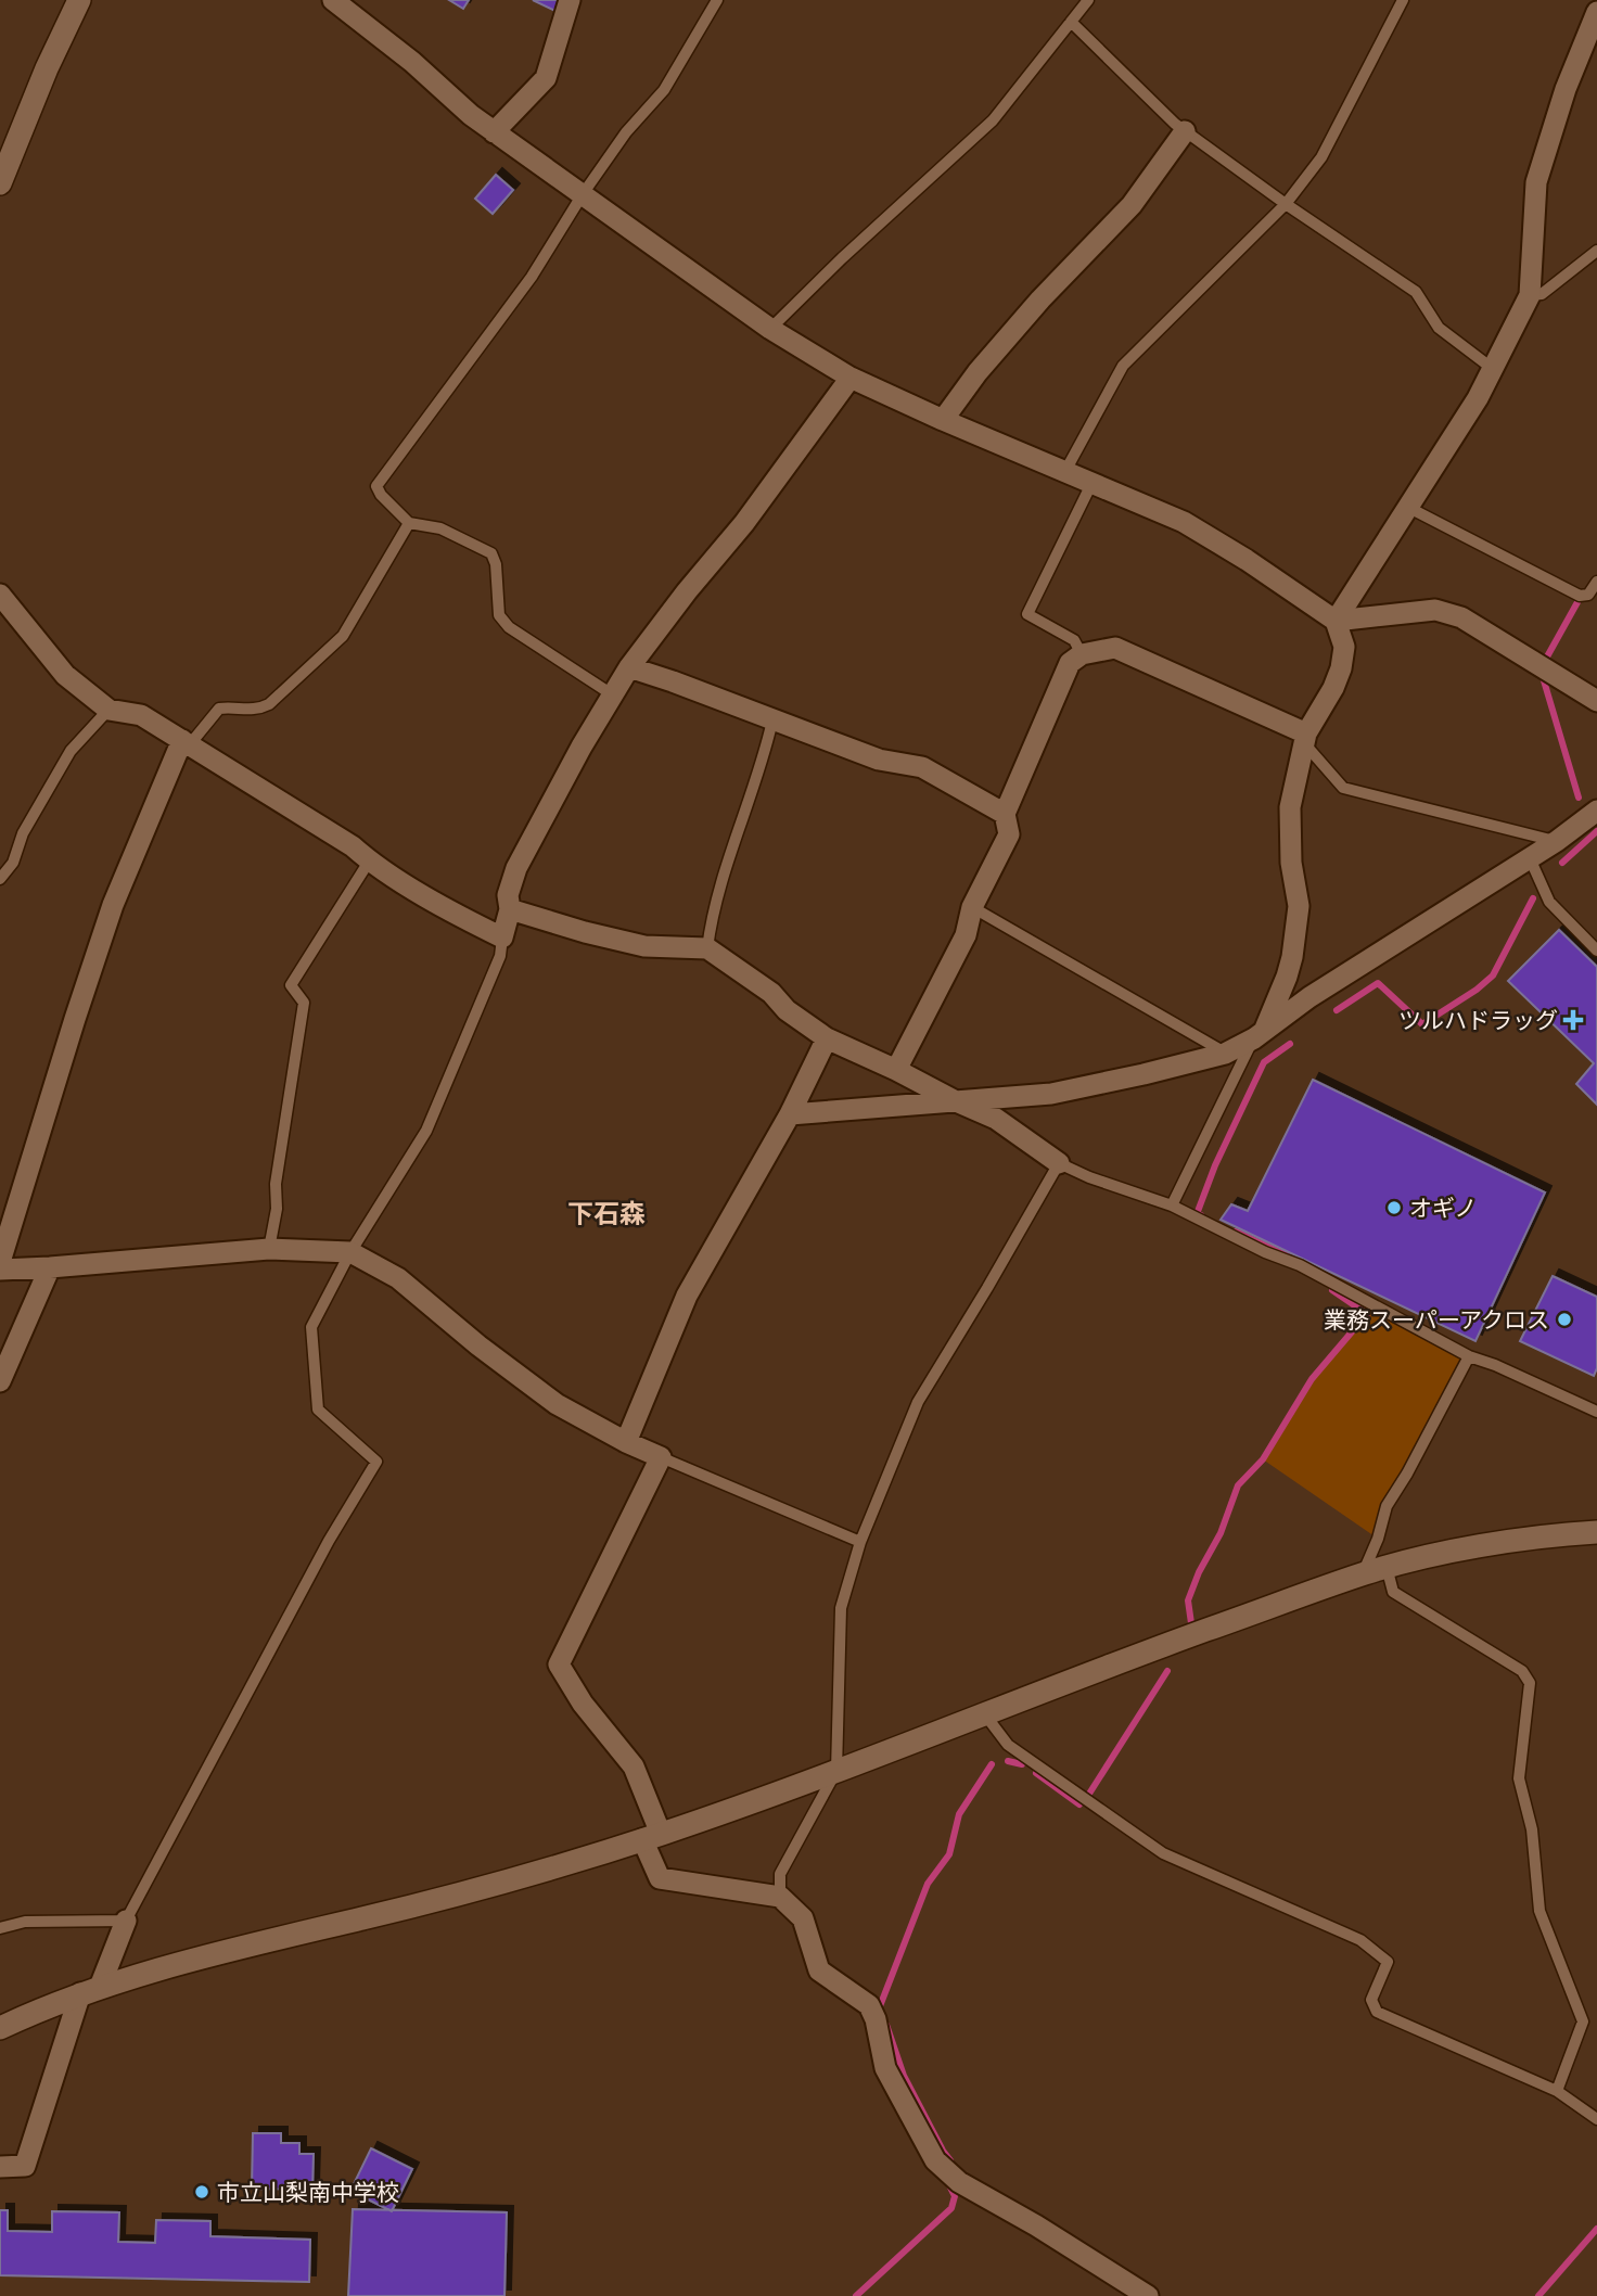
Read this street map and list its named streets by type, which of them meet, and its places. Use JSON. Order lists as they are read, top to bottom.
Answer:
{
  "districts": ["下石森"],
  "places": {
    "health": ["ツルハドラッグ"],
    "other": ["オギノ", "業務スーパーアクロス", "市立山梨南中学校"]
  }
}
